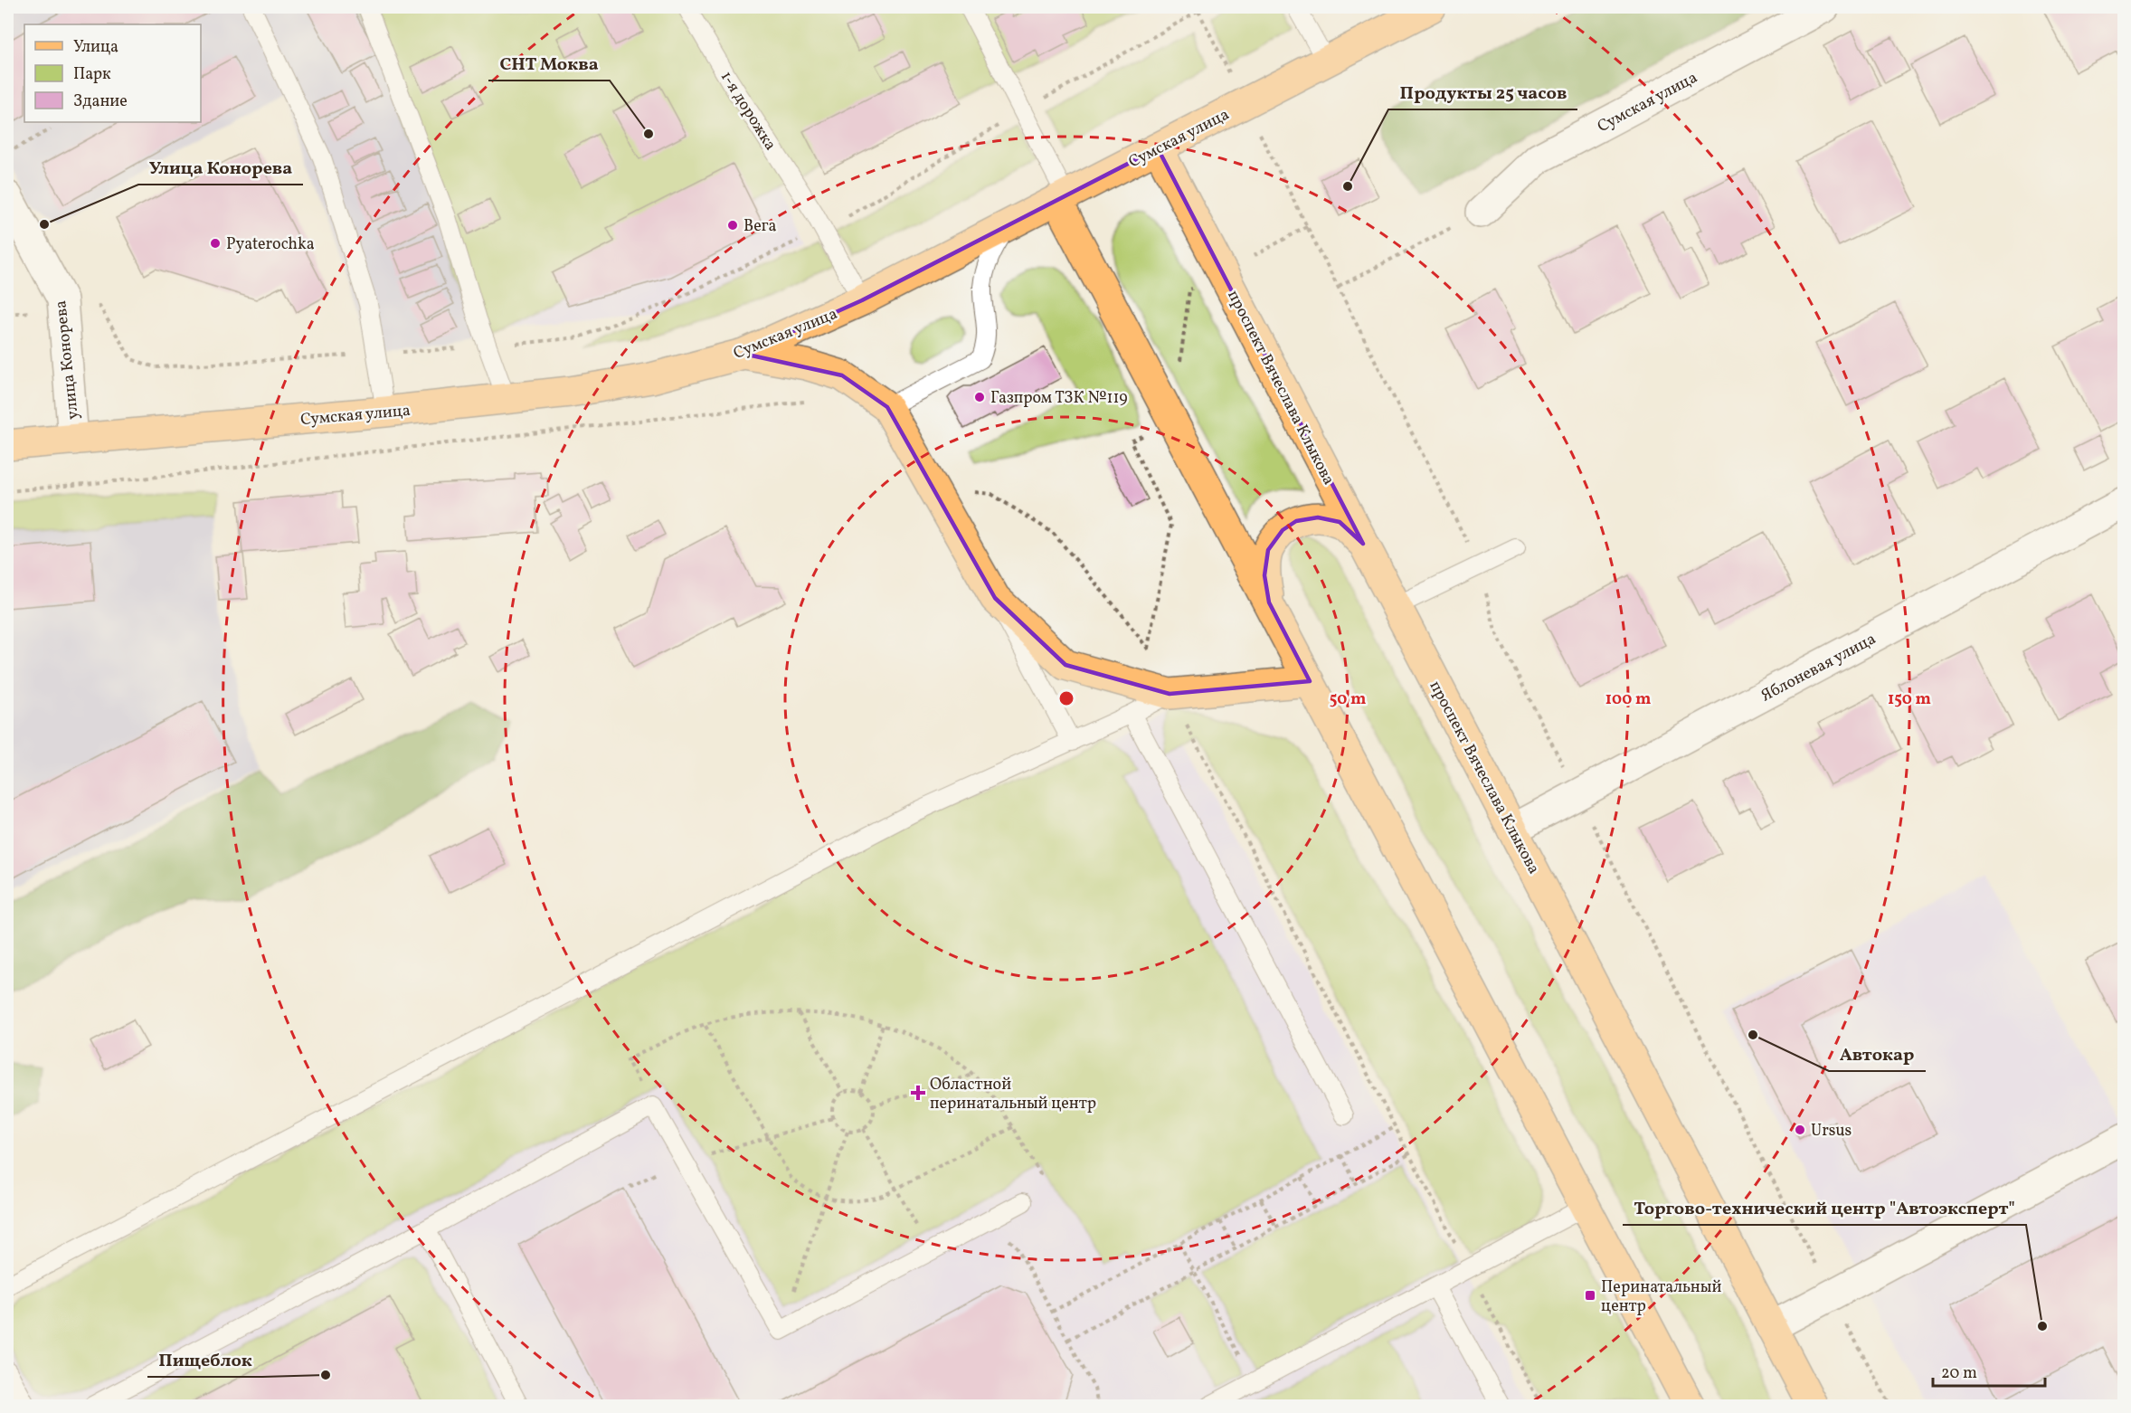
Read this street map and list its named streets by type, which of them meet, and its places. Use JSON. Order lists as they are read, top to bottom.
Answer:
{
  "streets": {
    "main road": ["Сумская улица", "проспект Вячеслава Клыкова"],
    "street": ["улица Конорева", "Яблоневая улица"],
    "lane": ["1-я дорожка"]
  },
  "crossings": [
    ["Сумская улица", "1-я дорожка"],
    ["Сумская улица", "улица Конорева"],
    ["Сумская улица", "проспект Вячеслава Клыкова"],
    ["проспект Вячеслава Клыкова", "Яблоневая улица"]
  ],
  "places": {
    "other": [
      "СНТ Моква",
      "Продукты 25 часов",
      "Улица Конорева",
      "Вега",
      "Pyaterochka",
      "Газпром ТЗК №119",
      "Автокар",
      "Ursus",
      "Торгово-технический центр \"Автоэксперт\"",
      "Пищеблок"
    ],
    "health": ["Областной перинатальный центр"],
    "transit": ["Перинатальный центр"]
  },
  "legend": ["Улица", "Парк", "Здание"],
  "scale_bar": "20 m",
  "rings": ["50 m", "100 m", "150 m"]
}
